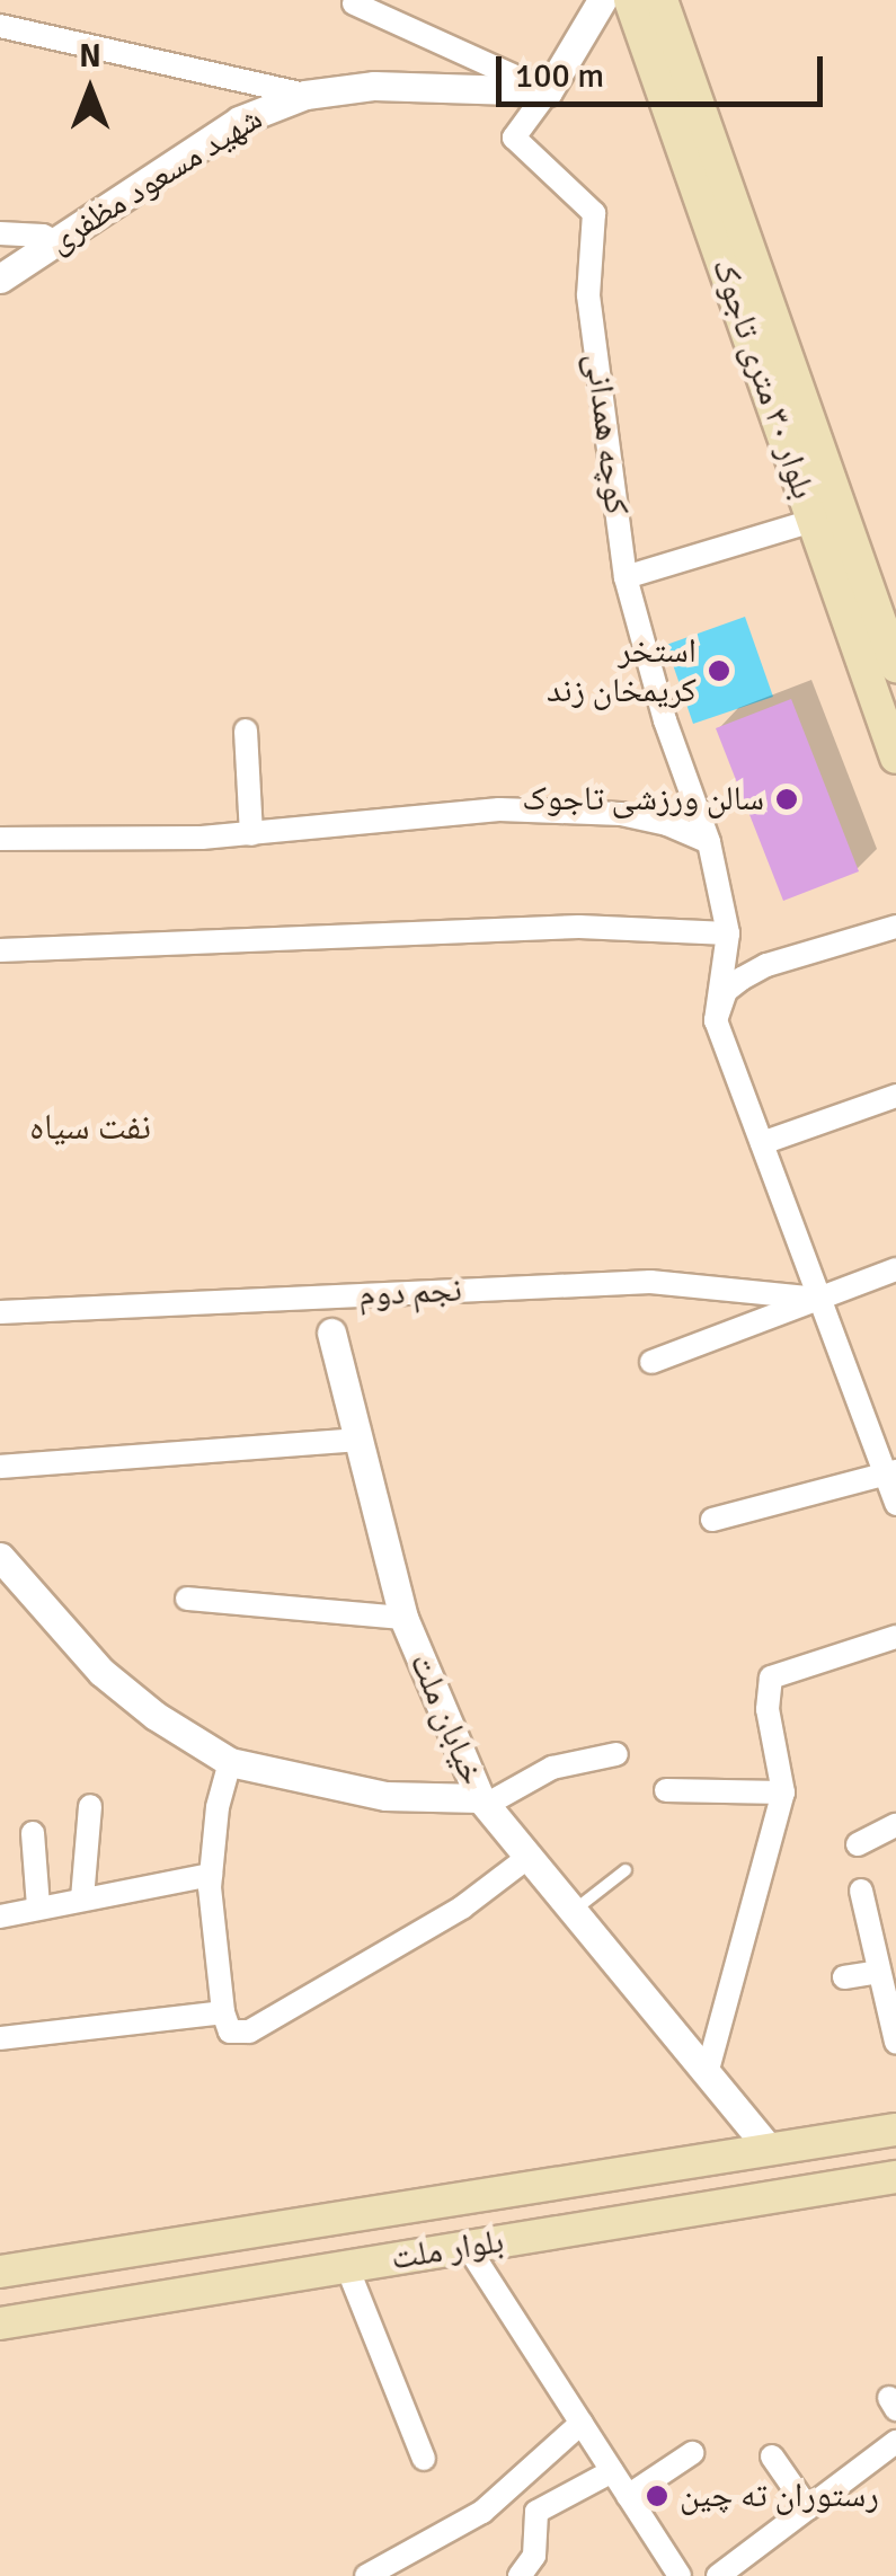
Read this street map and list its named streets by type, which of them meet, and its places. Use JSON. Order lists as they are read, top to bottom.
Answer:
{
  "streets": {
    "main road": ["بلوار ۳۰ متری تاجوک", "بلوار ملت"],
    "street": [
      "شهید مسعود مظفری",
      "کوچه همدانی",
      "نجم دوم",
      "خیابان ملت"
    ]
  },
  "crossings": [
    ["شهید مسعود مظفری", "کوچه همدانی"],
    ["خیابان ملت", "بلوار ملت"]
  ],
  "districts": ["نفت سیاه"],
  "places": ["استخر کریمخان زند", "سالن ورزشی تاجوک", "رستوران ته چین"],
  "scale_bar": "100 m",
  "north": "top"
}
